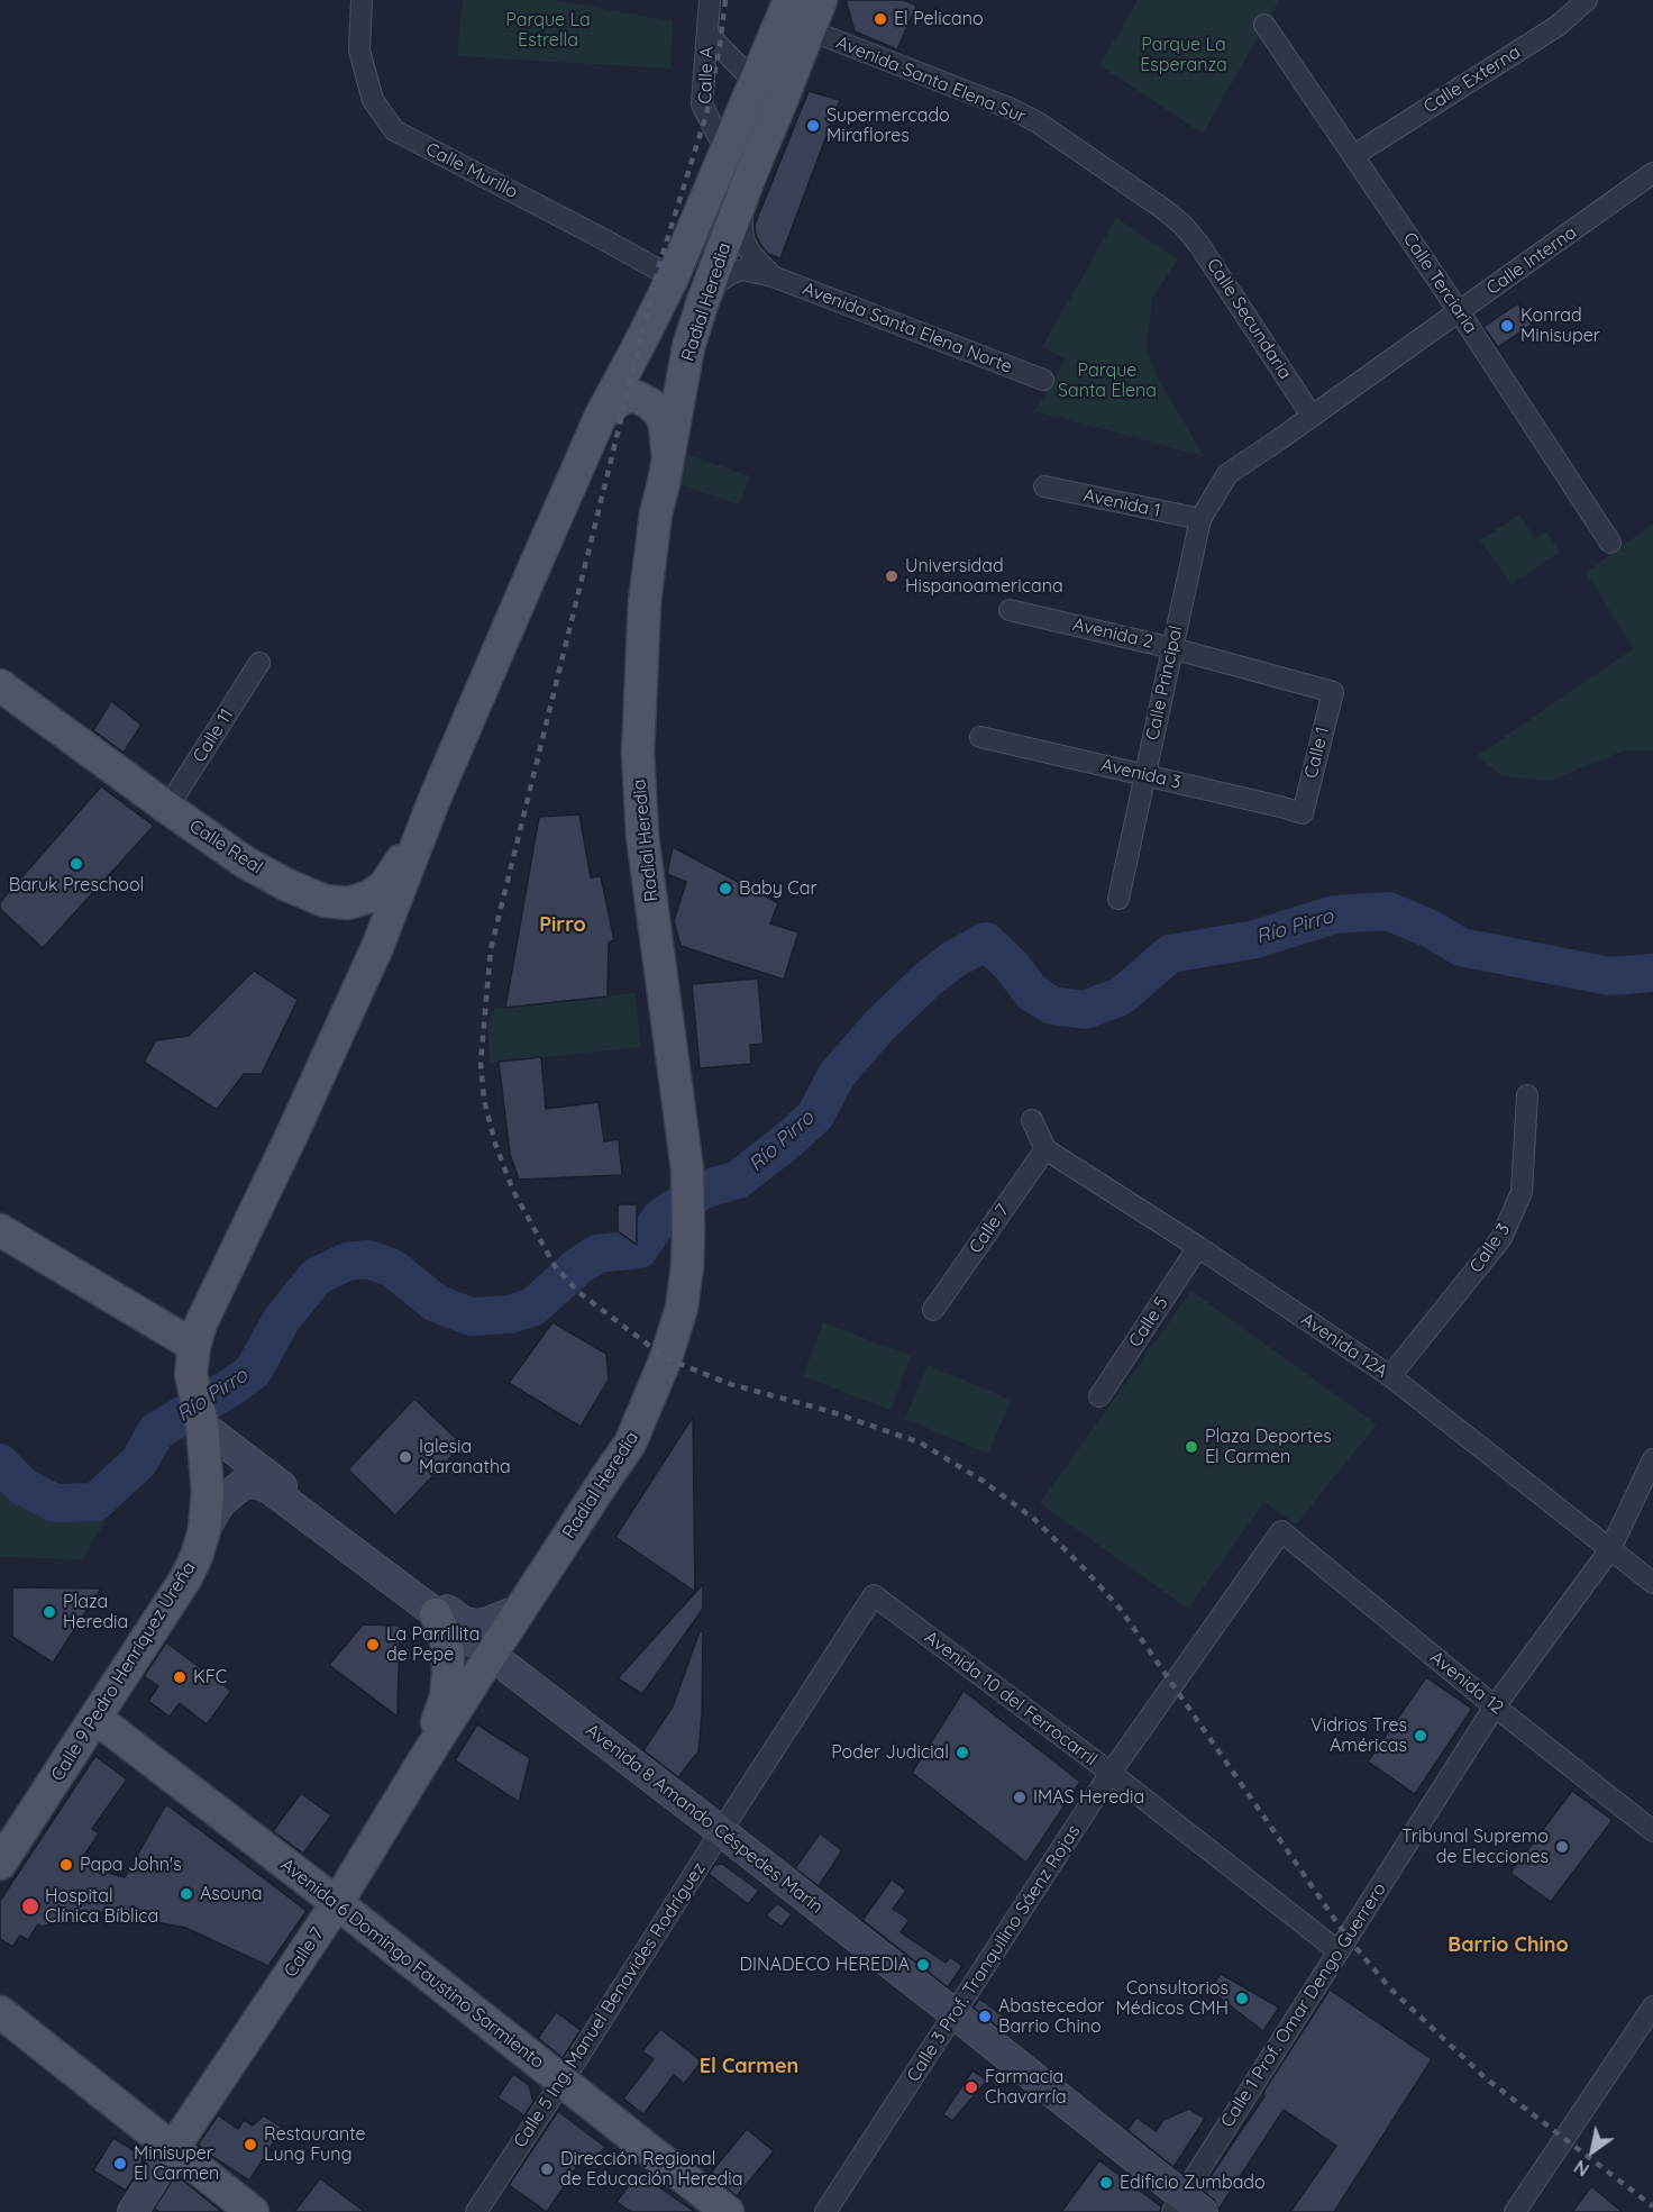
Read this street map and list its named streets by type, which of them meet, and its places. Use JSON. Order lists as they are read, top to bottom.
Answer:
{
  "streets": {
    "main road": [
      "Radial Heredia",
      "Calle Real",
      "Calle 7",
      "Calle 9 Pedro Henríquez Ureña",
      "Avenida 6 Domingo Faustino Sarmiento"
    ],
    "street": [
      "Calle A",
      "Avenida Santa Elena Sur",
      "Calle Externa",
      "Calle Murillo",
      "Calle Interna",
      "Calle Terciaria",
      "Calle Secundaria",
      "Avenida Santa Elena Norte",
      "Avenida 1",
      "Avenida 2",
      "Calle Principal",
      "Calle 11",
      "Calle 1",
      "Avenida 3",
      "Calle 3",
      "Calle 5",
      "Avenida 12A",
      "Avenida 12",
      "Avenida 10 del Ferrocarril",
      "Avenida 8 Amando Céspedes Marín",
      "Calle 3 Prof. Tranquilino Sáenz Rojas",
      "Calle 5 Ing. Manuel Benavides Rodríguez",
      "Calle 1 Prof. Omar Dengo Guerrero"
    ]
  },
  "crossings": [
    ["Calle A", "Radial Heredia"],
    ["Avenida Santa Elena Sur", "Radial Heredia"],
    ["Avenida Santa Elena Sur", "Calle Secundaria"],
    ["Calle Externa", "Calle Terciaria"],
    ["Calle Murillo", "Radial Heredia"],
    ["Calle Interna", "Calle Terciaria"],
    ["Calle Interna", "Calle Secundaria"],
    ["Calle Interna", "Calle Principal"],
    ["Radial Heredia", "Avenida Santa Elena Norte"],
    ["Radial Heredia", "Calle Real"],
    ["Radial Heredia", "Calle 7"],
    ["Radial Heredia", "Avenida 8 Amando Céspedes Marín"],
    ["Avenida 1", "Calle Principal"],
    ["Avenida 2", "Calle Principal"],
    ["Avenida 2", "Calle 1"],
    ["Calle Principal", "Avenida 3"],
    ["Calle 11", "Calle Real"],
    ["Calle 1", "Avenida 3"],
    ["Calle 7", "Avenida 12A"],
    ["Calle 7", "Avenida 8 Amando Céspedes Marín"],
    ["Calle 7", "Avenida 6 Domingo Faustino Sarmiento"],
    ["Calle 3", "Avenida 12A"],
    ["Calle 5", "Avenida 12A"],
    ["Avenida 12A", "Calle 1 Prof. Omar Dengo Guerrero"],
    ["Calle 9 Pedro Henríquez Ureña", "Avenida 8 Amando Céspedes Marín"],
    ["Calle 9 Pedro Henríquez Ureña", "Avenida 6 Domingo Faustino Sarmiento"],
    ["Avenida 12", "Calle 3 Prof. Tranquilino Sáenz Rojas"],
    ["Avenida 12", "Calle 1 Prof. Omar Dengo Guerrero"],
    ["Avenida 10 del Ferrocarril", "Calle 3 Prof. Tranquilino Sáenz Rojas"],
    ["Avenida 10 del Ferrocarril", "Calle 5 Ing. Manuel Benavides Rodríguez"],
    ["Avenida 10 del Ferrocarril", "Calle 1 Prof. Omar Dengo Guerrero"],
    ["Avenida 8 Amando Céspedes Marín", "Calle 3 Prof. Tranquilino Sáenz Rojas"],
    ["Avenida 8 Amando Céspedes Marín", "Calle 5 Ing. Manuel Benavides Rodríguez"],
    ["Avenida 8 Amando Céspedes Marín", "Calle 1 Prof. Omar Dengo Guerrero"],
    ["Avenida 6 Domingo Faustino Sarmiento", "Calle 5 Ing. Manuel Benavides Rodríguez"]
  ],
  "districts": ["Pirro", "Barrio Chino", "El Carmen"],
  "water": ["Río Pirro"],
  "parks": ["Parque La Estrella", "Parque La Esperanza", "Parque Santa Elena"],
  "places": [
    "El Pelicano",
    "Supermercado Miraflores",
    "Konrad Minisuper",
    "Universidad Hispanoamericana",
    "Baruk Preschool",
    "Baby Car",
    "Plaza Deportes El Carmen",
    "Iglesia Maranatha",
    "Plaza Heredia",
    "La Parrillita de Pepe",
    "KFC",
    "Vidrios Tres Américas",
    "Poder Judicial",
    "IMAS Heredia",
    "Tribunal Supremo de Elecciones",
    "Papa John's",
    "Asouna",
    "Hospital Clínica Bíblica",
    "DINADECO HEREDIA",
    "Consultorios Médicos CMH",
    "Abastecedor Barrio Chino",
    "Farmacia Chavarría",
    "Restaurante Lung Fung",
    "Minisuper El Carmen",
    "Dirección Regional de Educación Heredia",
    "Edificio Zumbado"
  ],
  "north": "bottom left"
}
